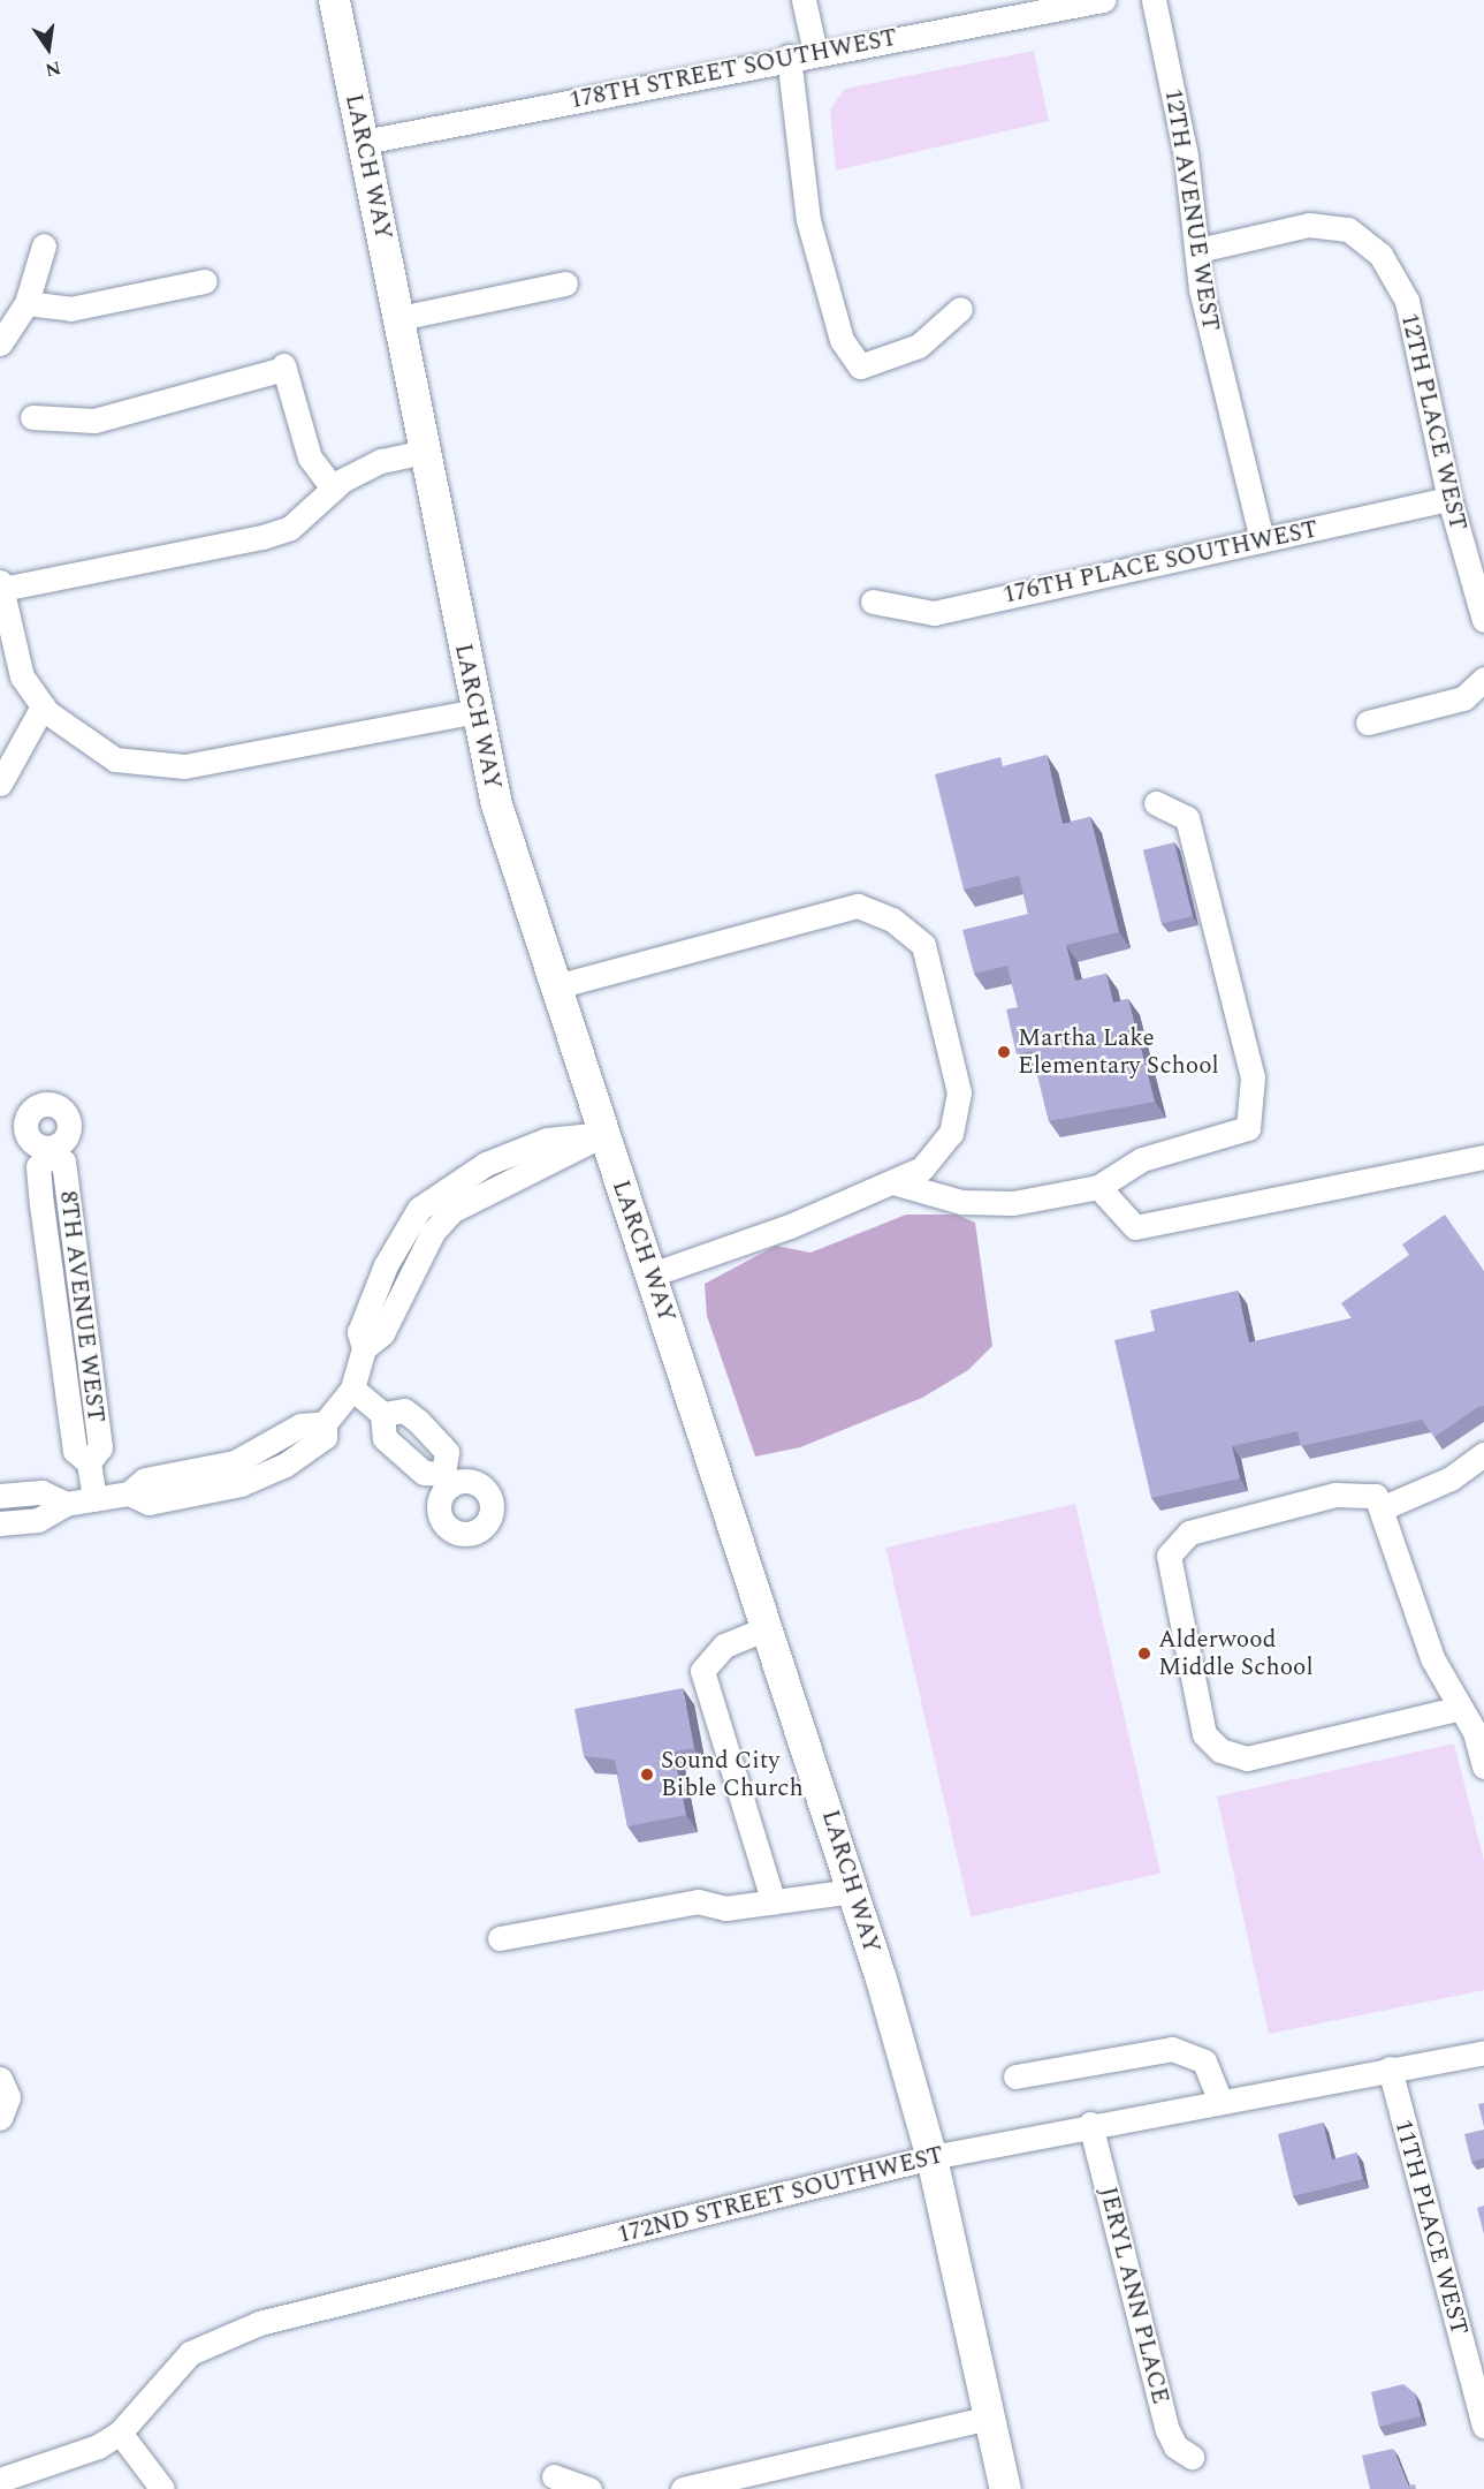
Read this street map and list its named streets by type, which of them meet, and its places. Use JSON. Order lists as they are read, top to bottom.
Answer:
{
  "streets": {
    "main road": ["LARCH WAY"],
    "street": [
      "178TH STREET SOUTHWEST",
      "12TH AVENUE WEST",
      "12TH PLACE WEST",
      "176TH PLACE SOUTHWEST",
      "8TH AVENUE WEST",
      "172ND STREET SOUTHWEST",
      "11TH PLACE WEST",
      "JERYL ANN PLACE"
    ]
  },
  "crossings": [
    ["178TH STREET SOUTHWEST", "LARCH WAY"],
    ["LARCH WAY", "172ND STREET SOUTHWEST"],
    ["12TH AVENUE WEST", "12TH PLACE WEST"],
    ["12TH AVENUE WEST", "176TH PLACE SOUTHWEST"],
    ["12TH PLACE WEST", "176TH PLACE SOUTHWEST"],
    ["172ND STREET SOUTHWEST", "11TH PLACE WEST"],
    ["172ND STREET SOUTHWEST", "JERYL ANN PLACE"]
  ],
  "places": ["Martha Lake Elementary School", "Alderwood Middle School", "Sound City Bible Church"],
  "north": "bottom"
}
